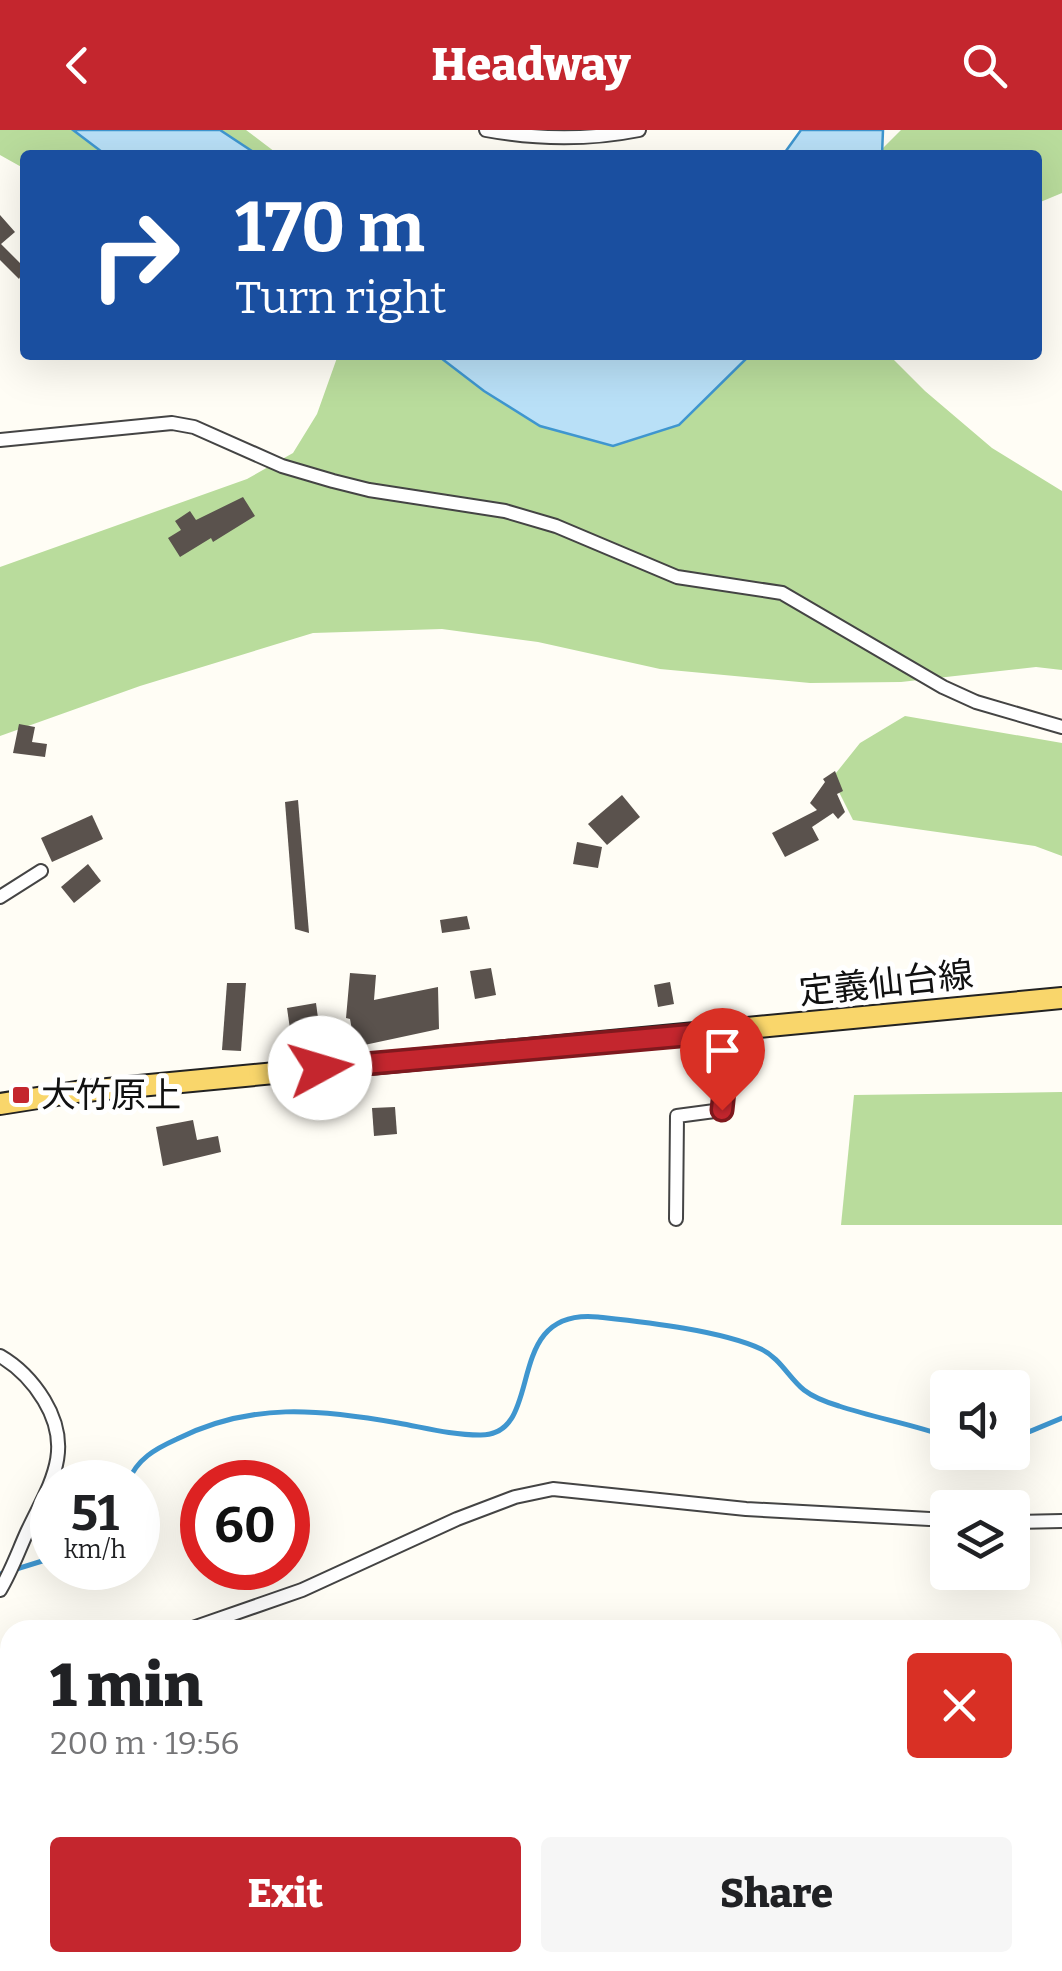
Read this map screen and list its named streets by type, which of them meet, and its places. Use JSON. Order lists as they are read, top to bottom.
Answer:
{
  "streets": {
    "main road": ["定義仙台線"]
  },
  "places": {
    "transit": ["大竹原上"]
  },
  "page": {
    "header": "Headway",
    "turn": ["170 m", "Turn right"],
    "speed": "51 km/h",
    "limit": "60",
    "heading": ["1 min", "200 m · 19:56"],
    "buttons": ["Exit", "Share"]
  }
}
